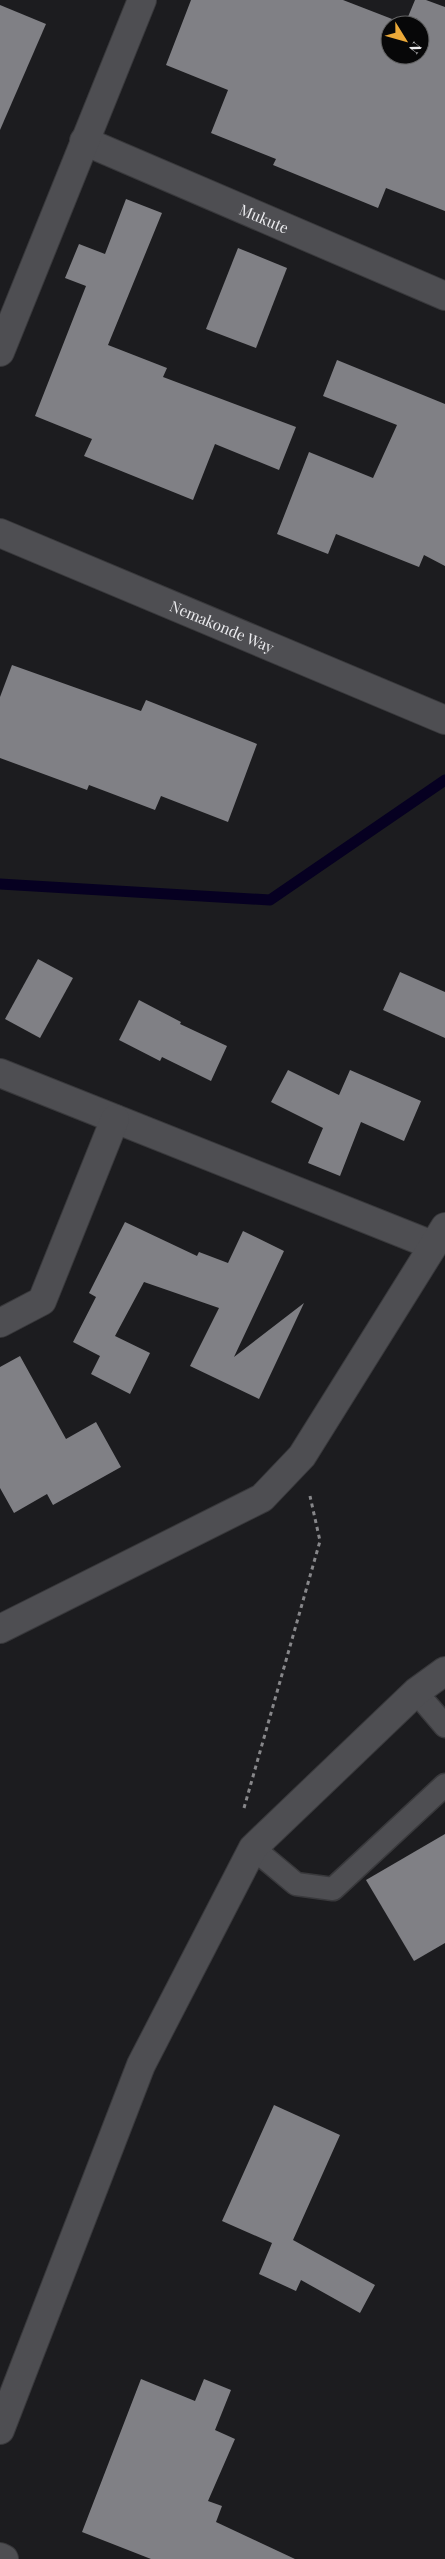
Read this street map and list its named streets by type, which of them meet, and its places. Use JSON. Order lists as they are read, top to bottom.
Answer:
{
  "streets": {
    "street": ["Mukute", "Nemakonde Way"]
  },
  "north": "bottom right"
}
